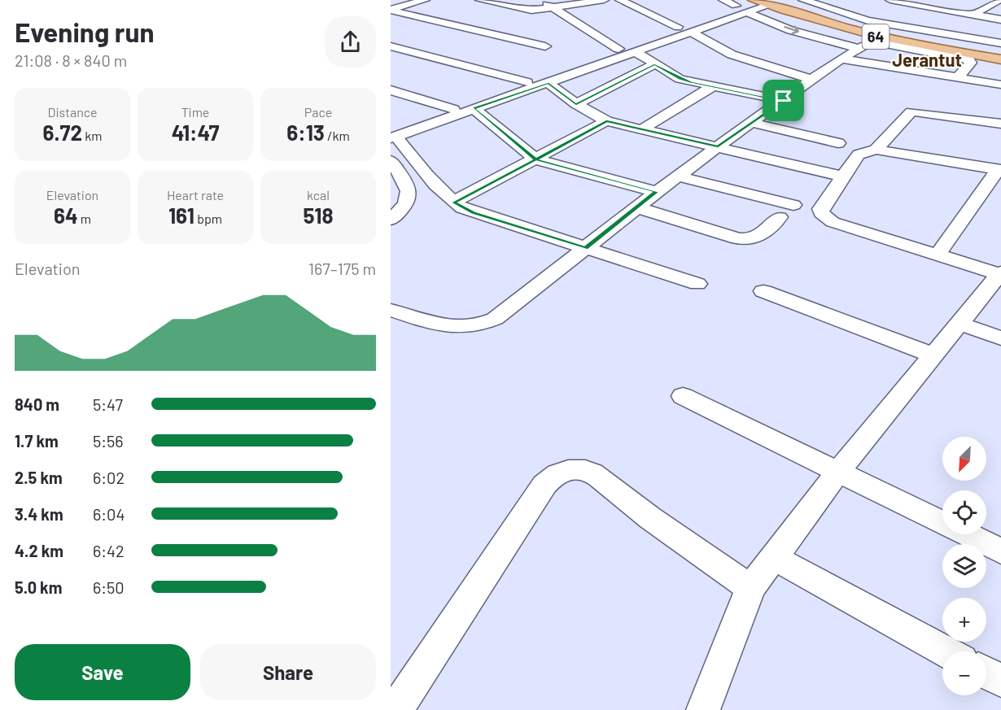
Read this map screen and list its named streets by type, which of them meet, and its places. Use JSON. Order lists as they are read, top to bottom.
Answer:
{
  "streets": {
    "main road": ["64"]
  },
  "districts": ["Jerantut"],
  "north": "bottom left",
  "page": {
    "heading": ["Evening run", "21:08 · 8 × 840 m"],
    "stats": [
      ["Distance", "6.72 km"],
      ["Time", "41:47"],
      ["Pace", "6:13 /km"],
      ["Elevation", "64 m"],
      ["Heart rate", "161 bpm"],
      ["kcal", "518"]
    ],
    "chart": ["Elevation", "167–175 m"],
    "list": [
      {
        "name": "840 m",
        "note": "5:47"
      },
      {
        "name": "1.7 km",
        "note": "5:56"
      },
      {
        "name": "2.5 km",
        "note": "6:02"
      },
      {
        "name": "3.4 km",
        "note": "6:04"
      },
      {
        "name": "4.2 km",
        "note": "6:42"
      },
      {
        "name": "5.0 km",
        "note": "6:50"
      }
    ],
    "map_buttons": ["+", "−"],
    "buttons": ["Save", "Share"]
  }
}
